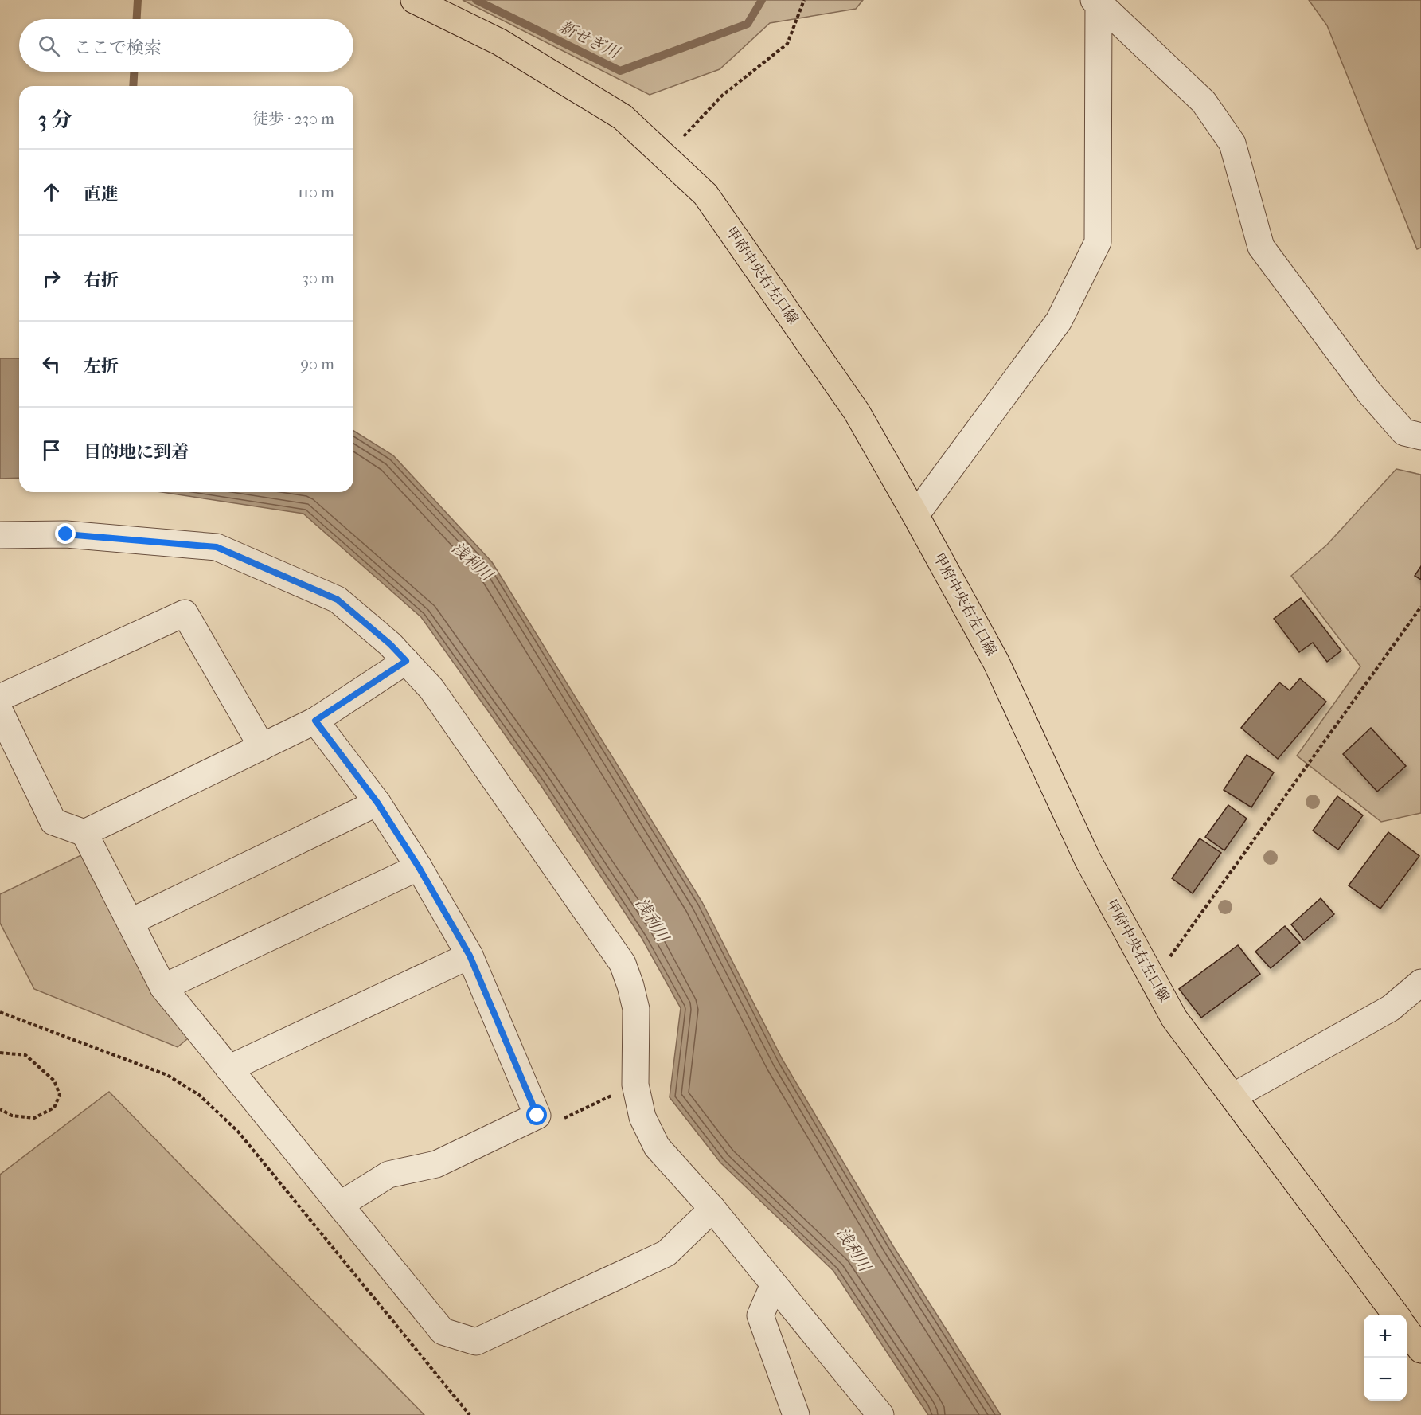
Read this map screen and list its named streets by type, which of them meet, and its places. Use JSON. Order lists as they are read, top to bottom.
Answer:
{
  "streets": {
    "main road": ["甲府中央右左口線"]
  },
  "water": ["新せぎ川", "浅利川"],
  "page": {
    "search": "ここで検索",
    "heading": ["3 分", "徒歩 · 230 m"],
    "list": [
      ["直進", "110 m"],
      ["右折", "30 m"],
      ["左折", "90 m"],
      "目的地に到着"
    ],
    "map_buttons": ["+", "−"]
  }
}
